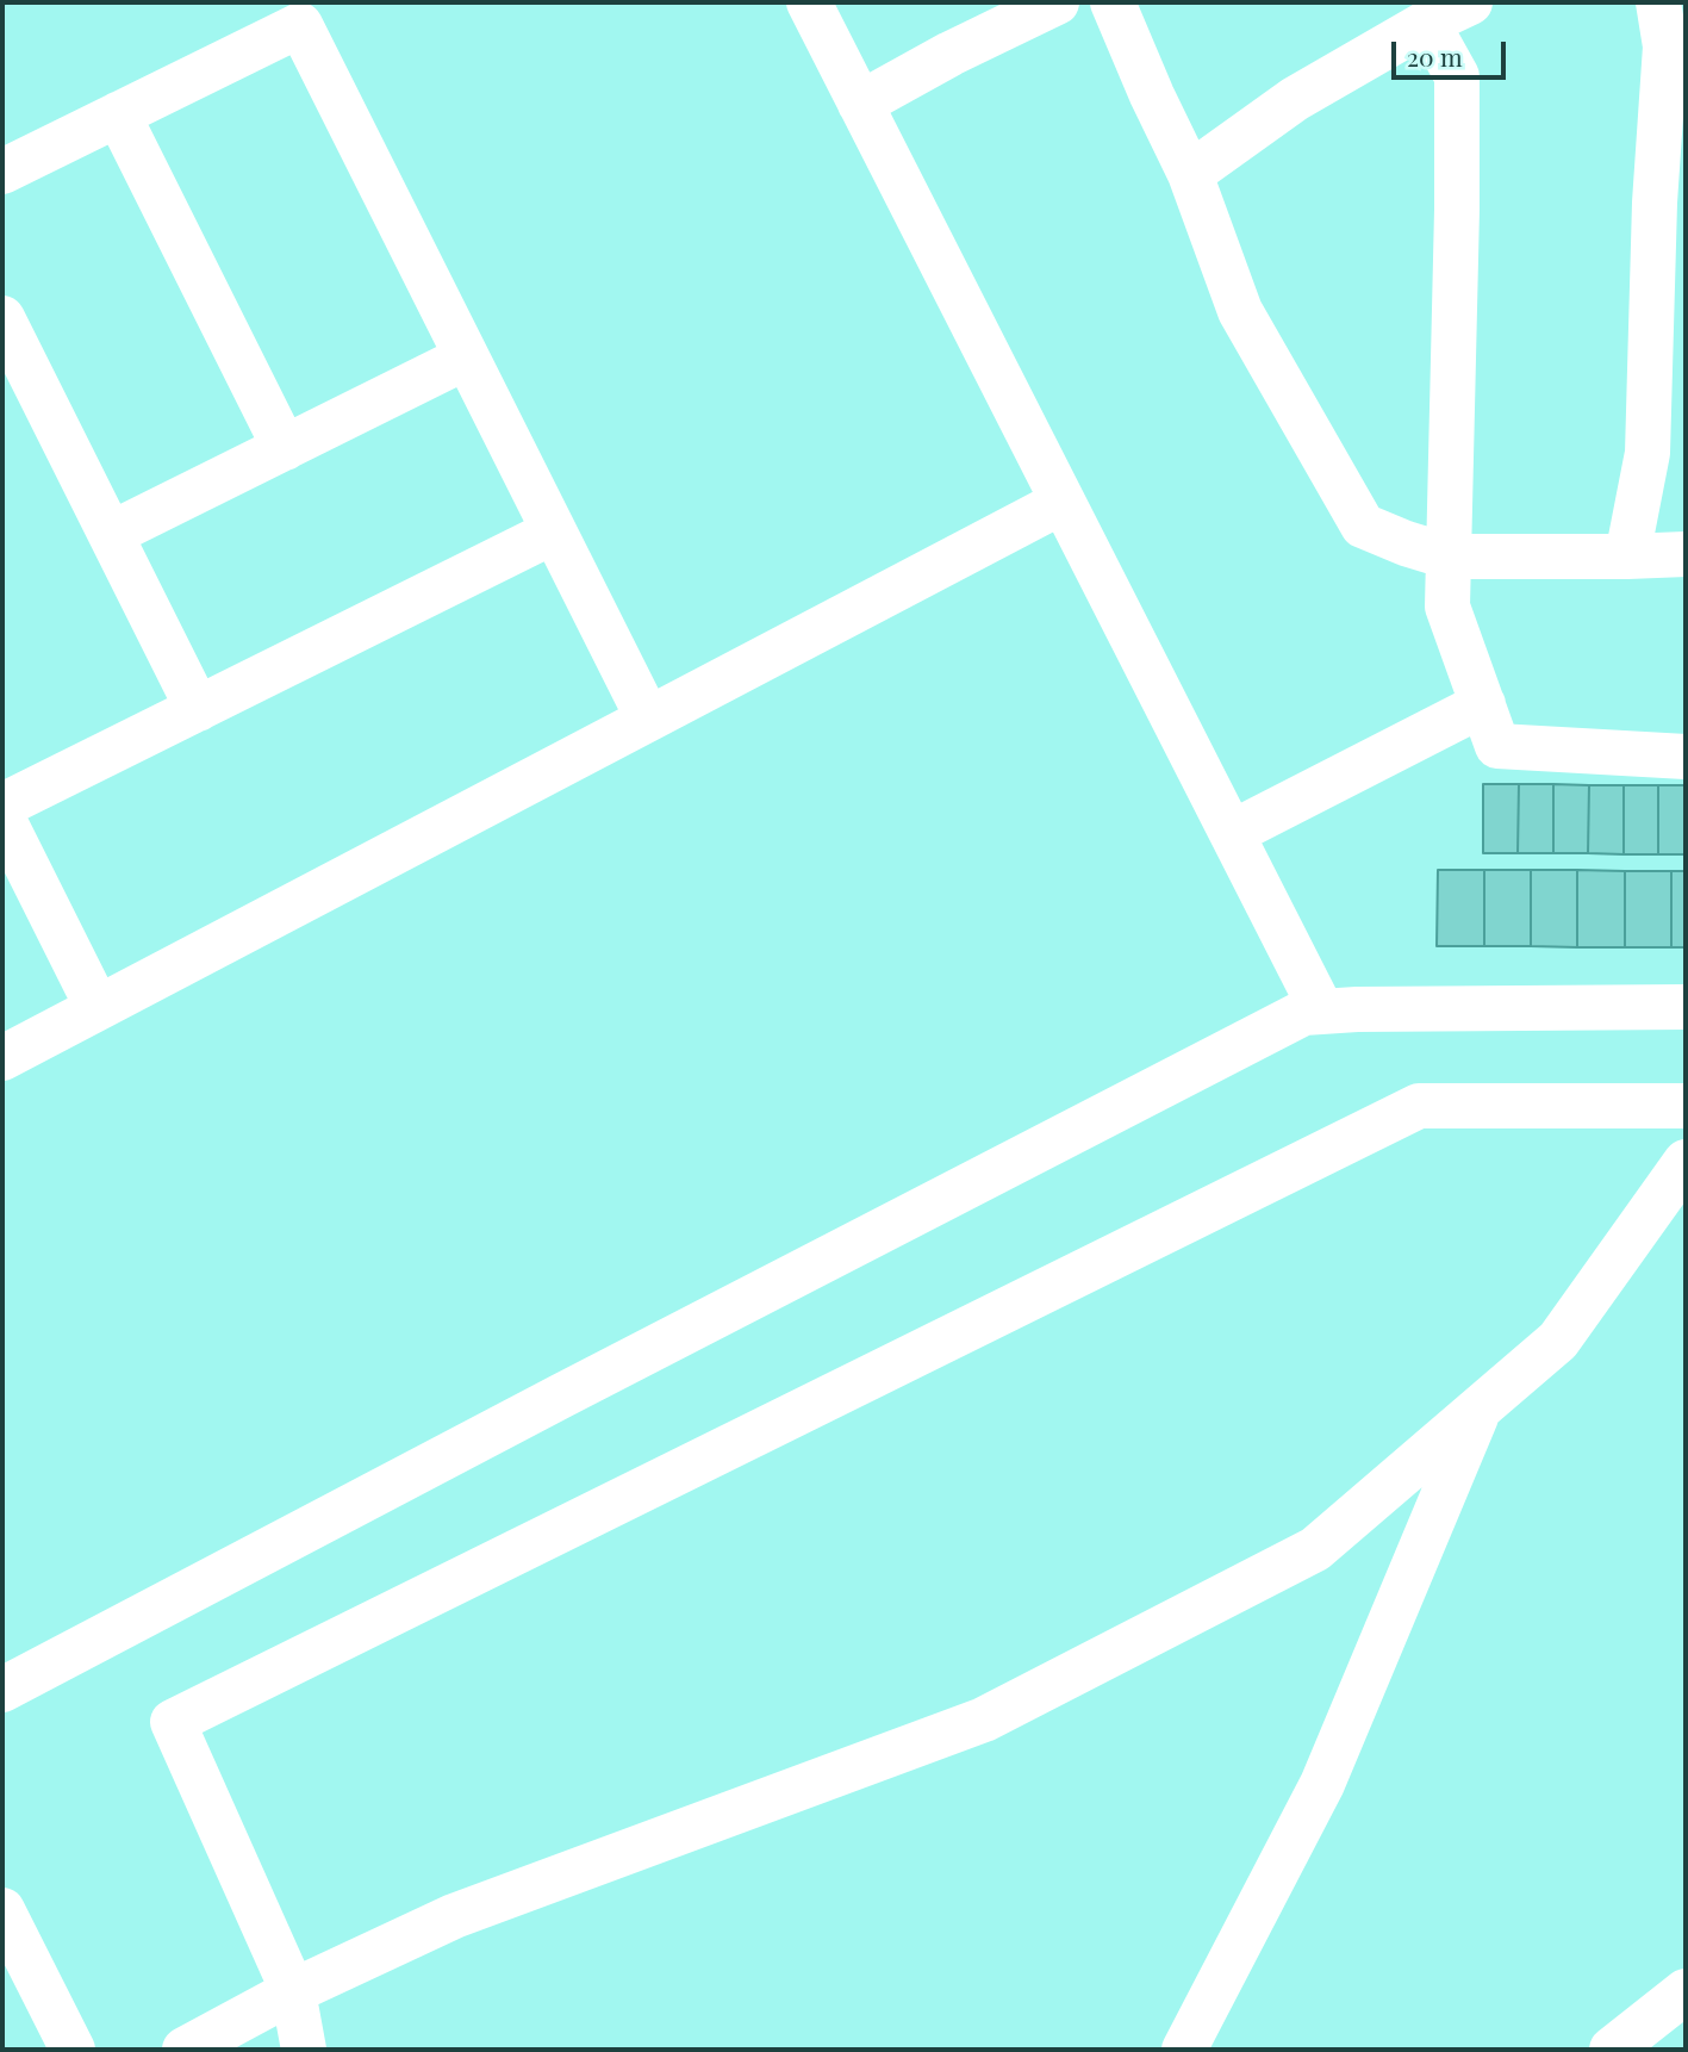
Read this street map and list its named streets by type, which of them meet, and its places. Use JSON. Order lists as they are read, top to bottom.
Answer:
{
  "scale_bar": "20 m"
}
